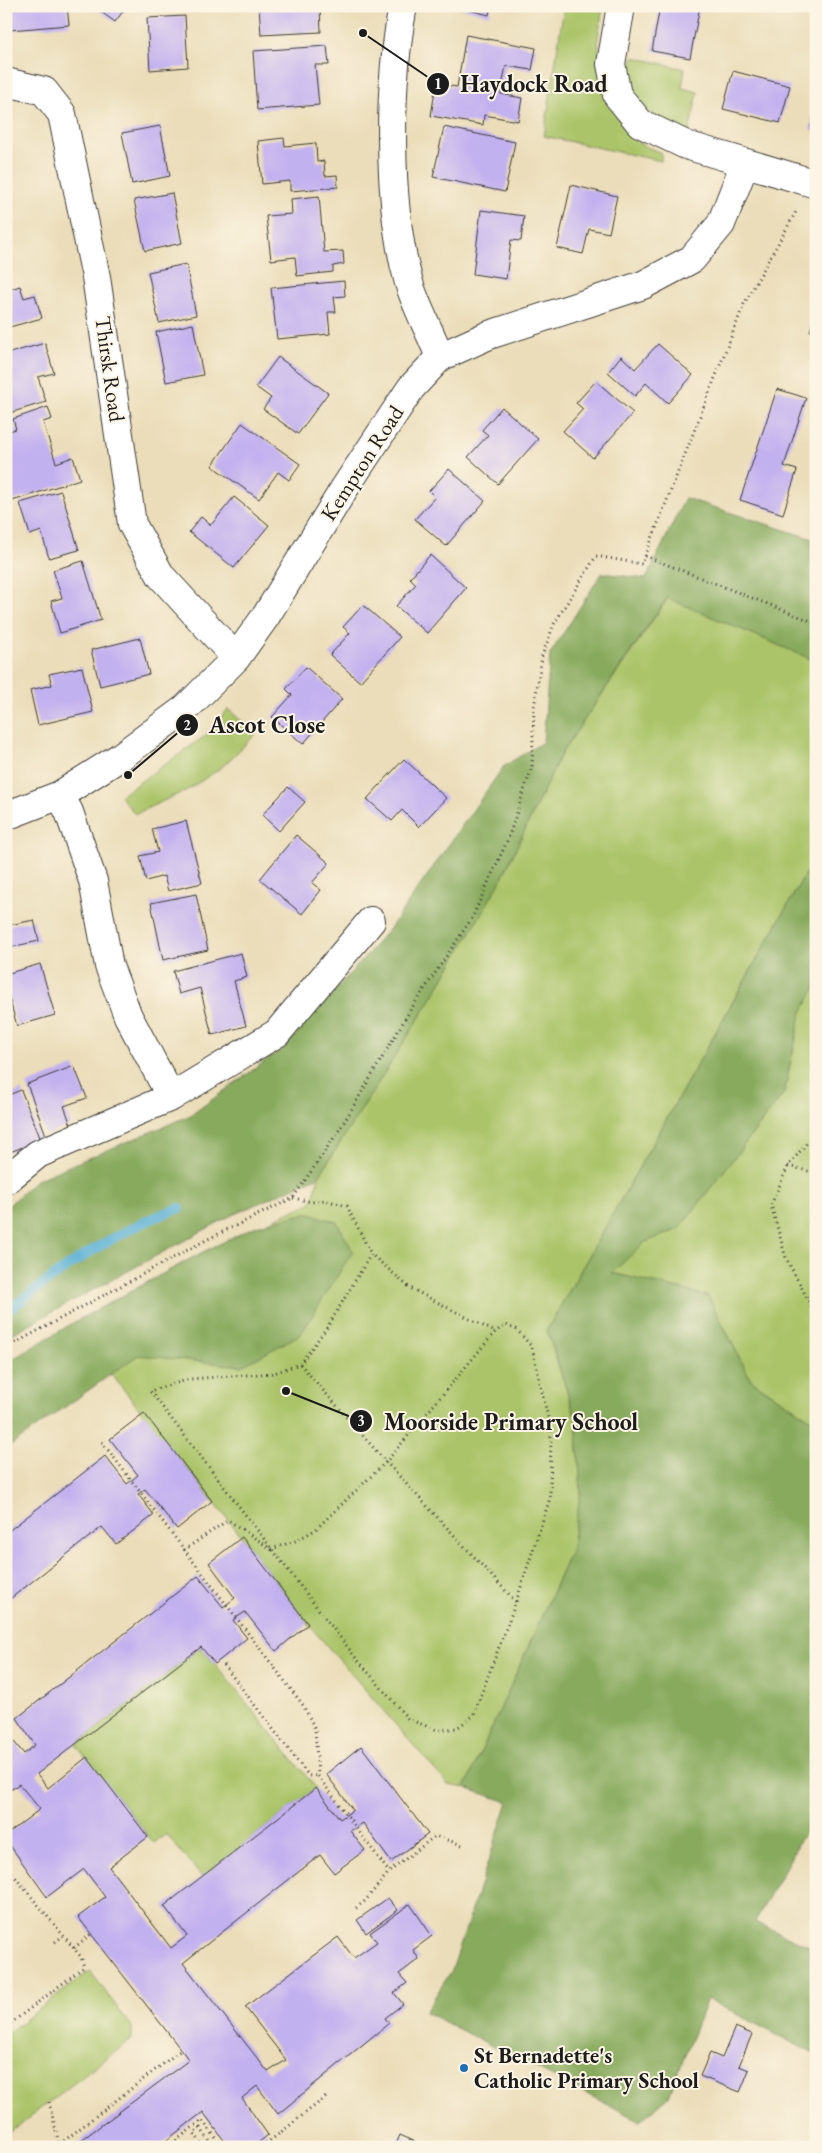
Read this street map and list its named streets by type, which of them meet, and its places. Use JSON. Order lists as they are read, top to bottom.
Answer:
{
  "streets": {
    "street": ["Thirsk Road", "Kempton Road"]
  },
  "crossings": [
    ["Thirsk Road", "Kempton Road"]
  ],
  "places": [
    "Haydock Road",
    "Ascot Close",
    "Moorside Primary School",
    "St Bernadette's Catholic Primary School"
  ]
}
